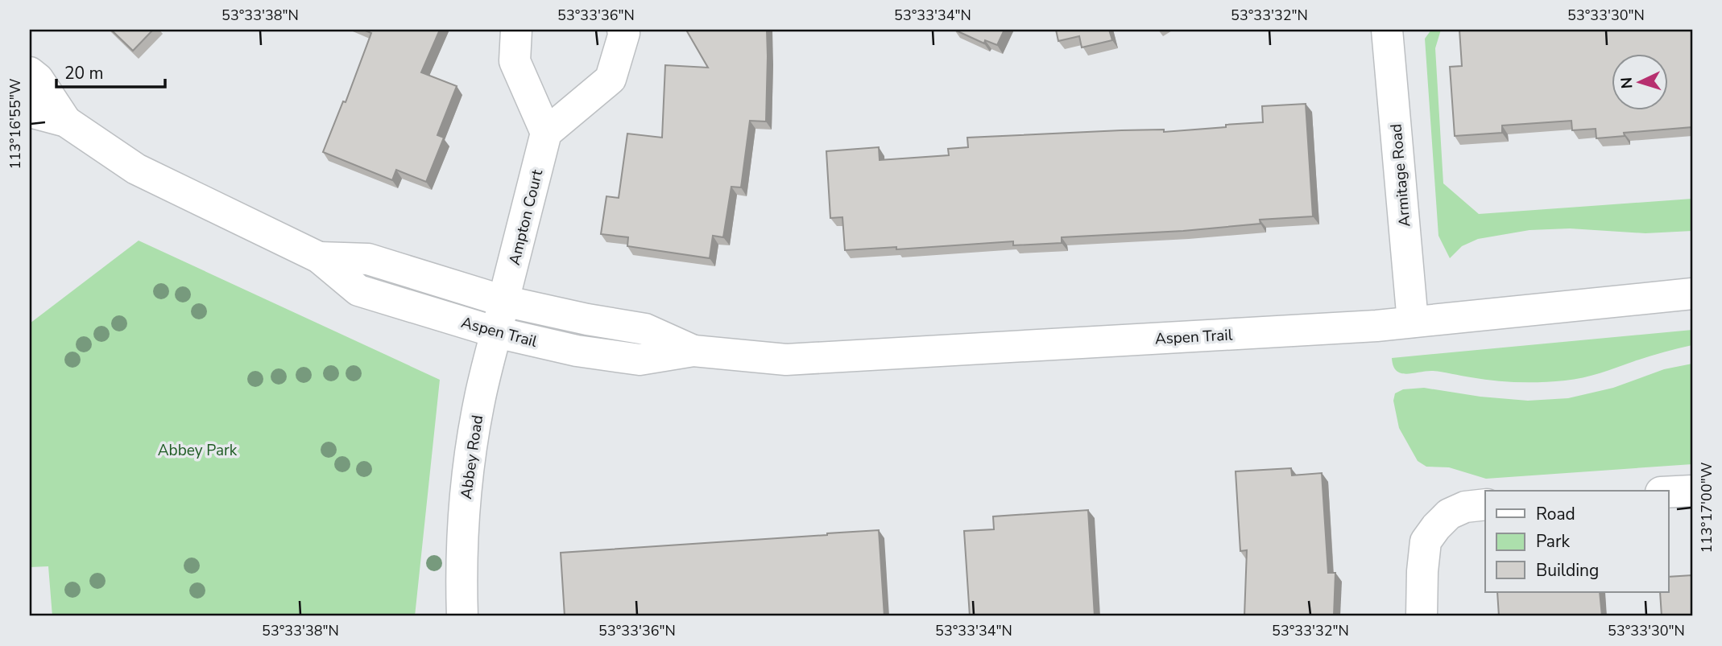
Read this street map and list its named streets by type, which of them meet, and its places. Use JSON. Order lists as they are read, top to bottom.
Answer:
{
  "streets": {
    "street": [
      "Armitage Road",
      "Ampton Court",
      "Aspen Trail",
      "Abbey Road"
    ]
  },
  "crossings": [
    ["Armitage Road", "Aspen Trail"],
    ["Ampton Court", "Aspen Trail"],
    ["Ampton Court", "Abbey Road"],
    ["Aspen Trail", "Abbey Road"]
  ],
  "parks": ["Abbey Park"],
  "legend": ["Road", "Park", "Building"],
  "scale_bar": "20 m",
  "north": "left",
  "coordinates": [
    "53°33'38\"N",
    "53°33'36\"N",
    "53°33'34\"N",
    "53°33'32\"N",
    "53°33'30\"N",
    "113°16'55\"W",
    "113°17'00\"W"
  ]
}
